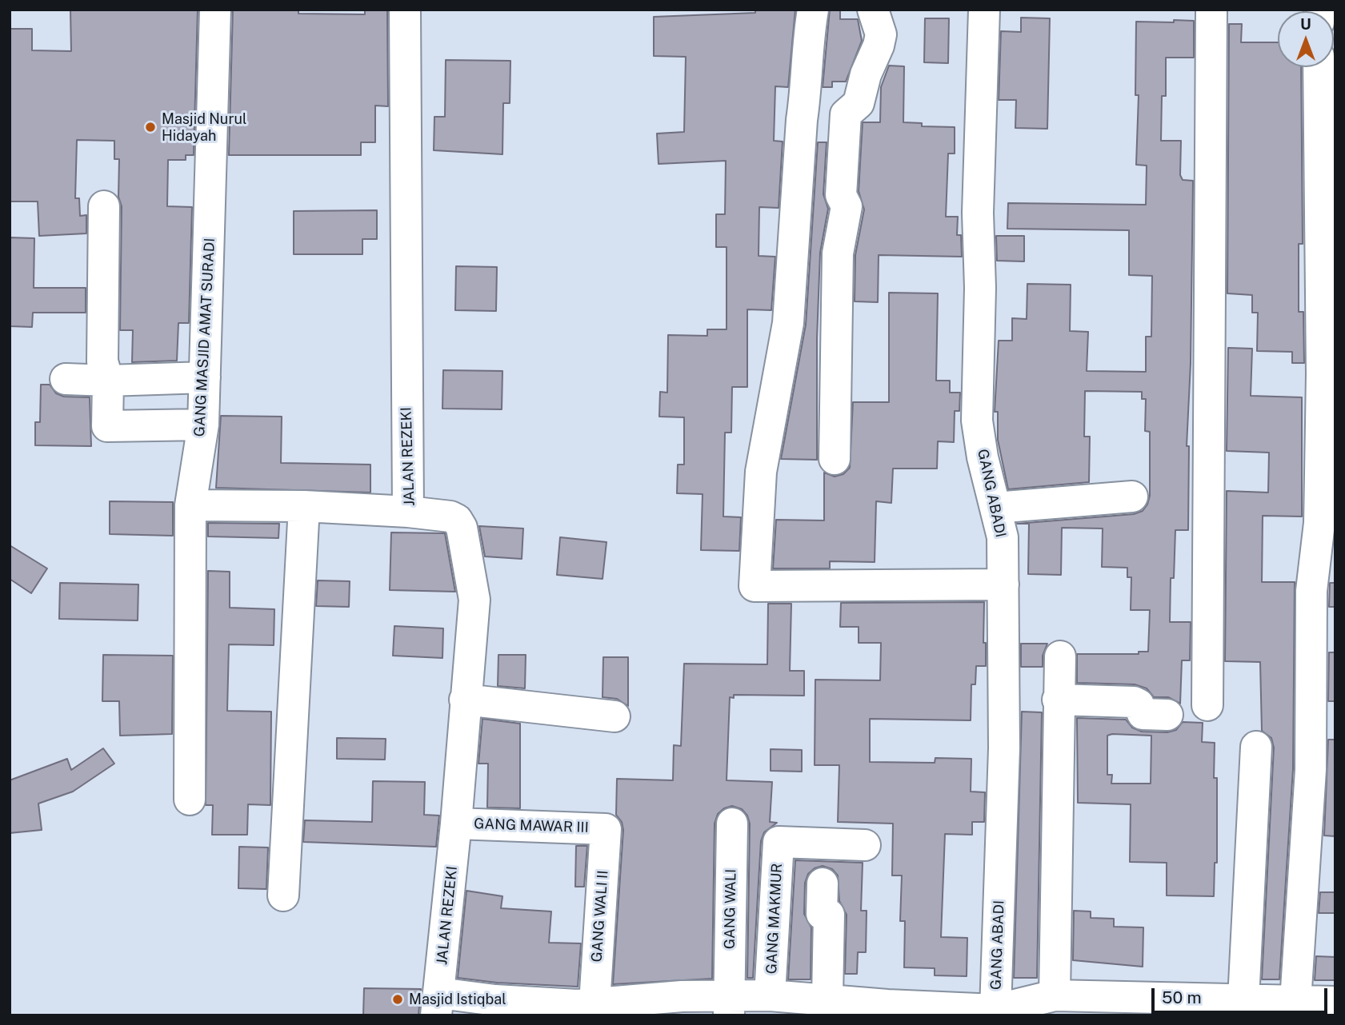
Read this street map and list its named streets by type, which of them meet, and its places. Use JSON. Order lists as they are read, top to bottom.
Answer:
{
  "streets": {
    "street": [
      "GANG MASJID AMAT SURADI",
      "JALAN REZEKI",
      "GANG ABADI",
      "GANG MAWAR III",
      "GANG WALI",
      "GANG WALI II",
      "GANG MAKMUR"
    ]
  },
  "crossings": [
    ["JALAN REZEKI", "GANG MAWAR III"],
    ["GANG MAWAR III", "GANG WALI II"]
  ],
  "places": ["Masjid Nurul Hidayah", "Masjid Istiqbal"],
  "scale_bar": "50 m",
  "north": "top"
}
